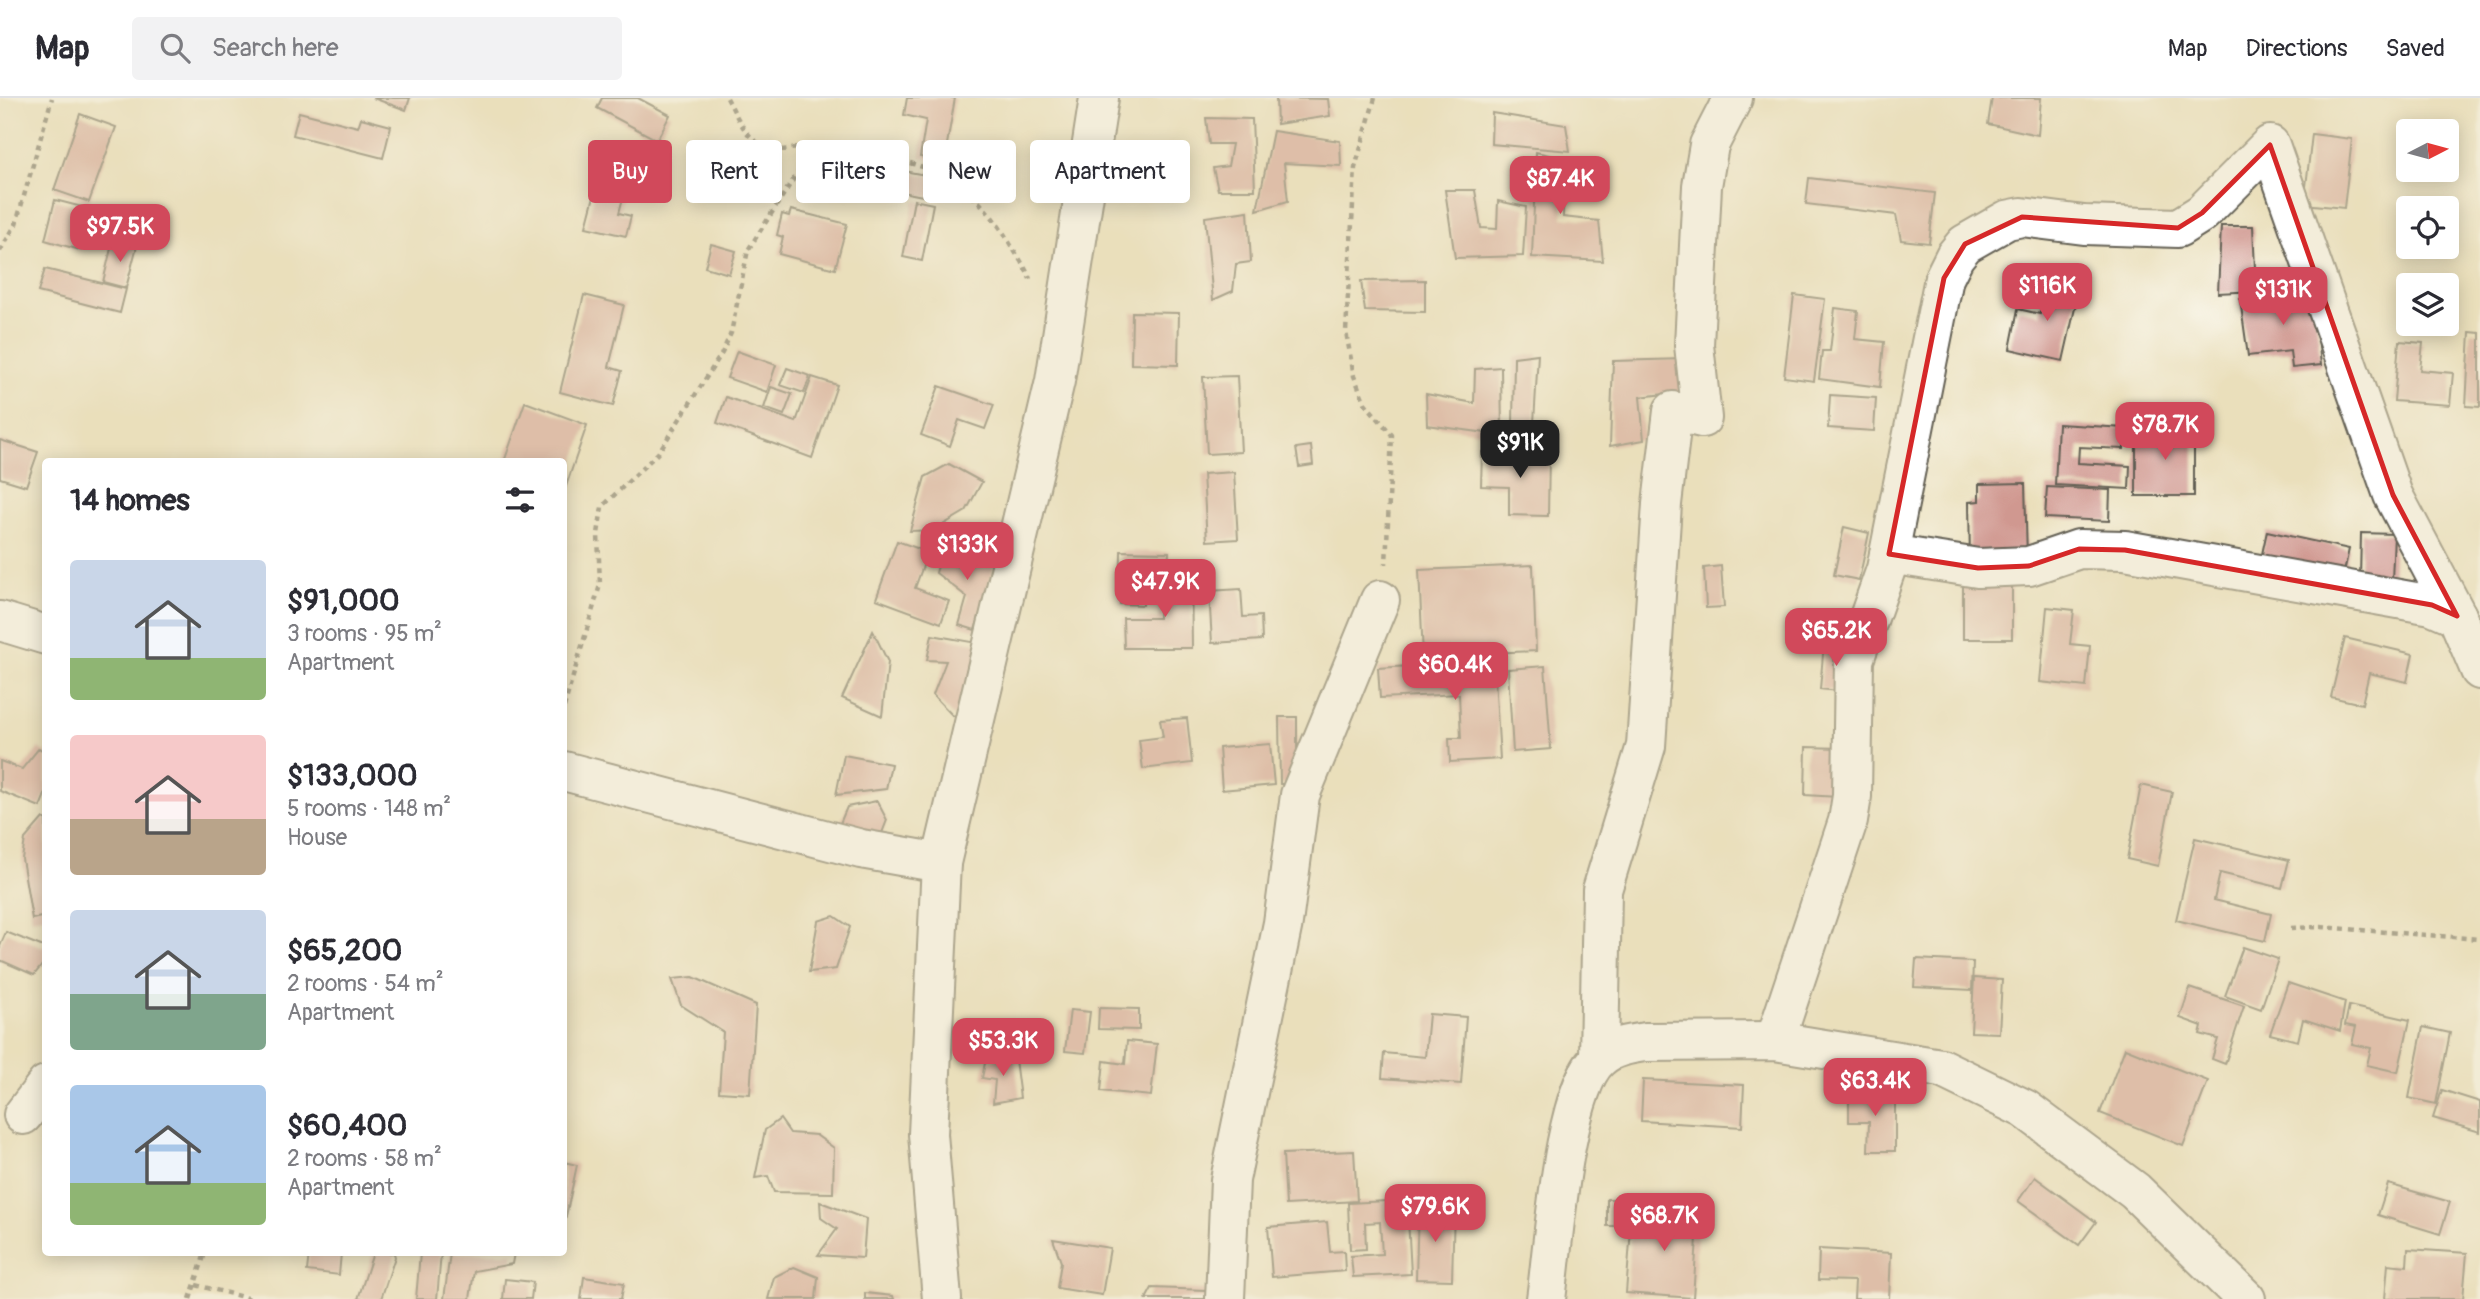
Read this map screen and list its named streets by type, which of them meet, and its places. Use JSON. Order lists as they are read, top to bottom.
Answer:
{
  "north": "right",
  "page": {
    "header": "Map",
    "search": "Search here",
    "nav": ["Map", "Directions", "Saved"],
    "chip": [
      "Buy",
      "Rent",
      "Filters",
      "New",
      "Apartment"
    ],
    "price": [
      "$87.4K",
      "$97.5K",
      "$116K",
      "$131K",
      "$78.7K",
      "$91K",
      "$133K",
      "$47.9K",
      "$65.2K",
      "$60.4K",
      "$53.3K",
      "$63.4K",
      "$79.6K",
      "$68.7K"
    ],
    "heading": "14 homes",
    "list": [
      {
        "name": "$91,000",
        "note": "3 rooms · 95 m² · Apartment"
      },
      {
        "name": "$133,000",
        "note": "5 rooms · 148 m² · House"
      },
      {
        "name": "$65,200",
        "note": "2 rooms · 54 m² · Apartment"
      },
      {
        "name": "$60,400",
        "note": "2 rooms · 58 m² · Apartment"
      }
    ]
  }
}
